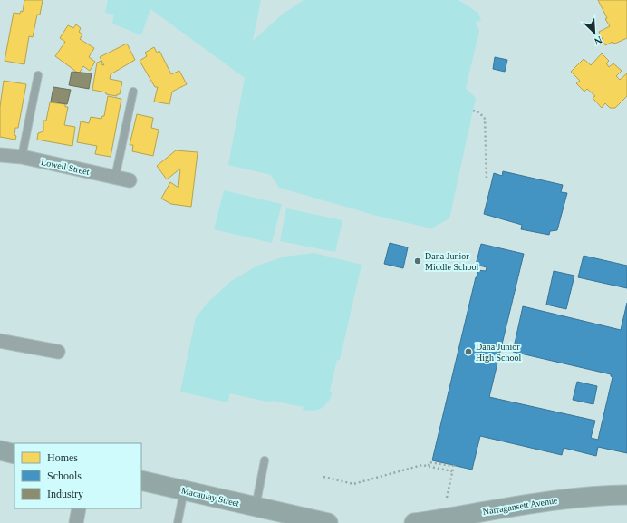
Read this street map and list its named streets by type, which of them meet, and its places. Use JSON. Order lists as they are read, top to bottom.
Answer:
{
  "streets": {
    "street": ["Lowell Street", "Macaulay Street", "Narragansett Avenue"]
  },
  "places": ["Dana Junior Middle School", "Dana Junior High School"],
  "legend": ["Homes", "Schools", "Industry"],
  "north": "bottom right"
}
